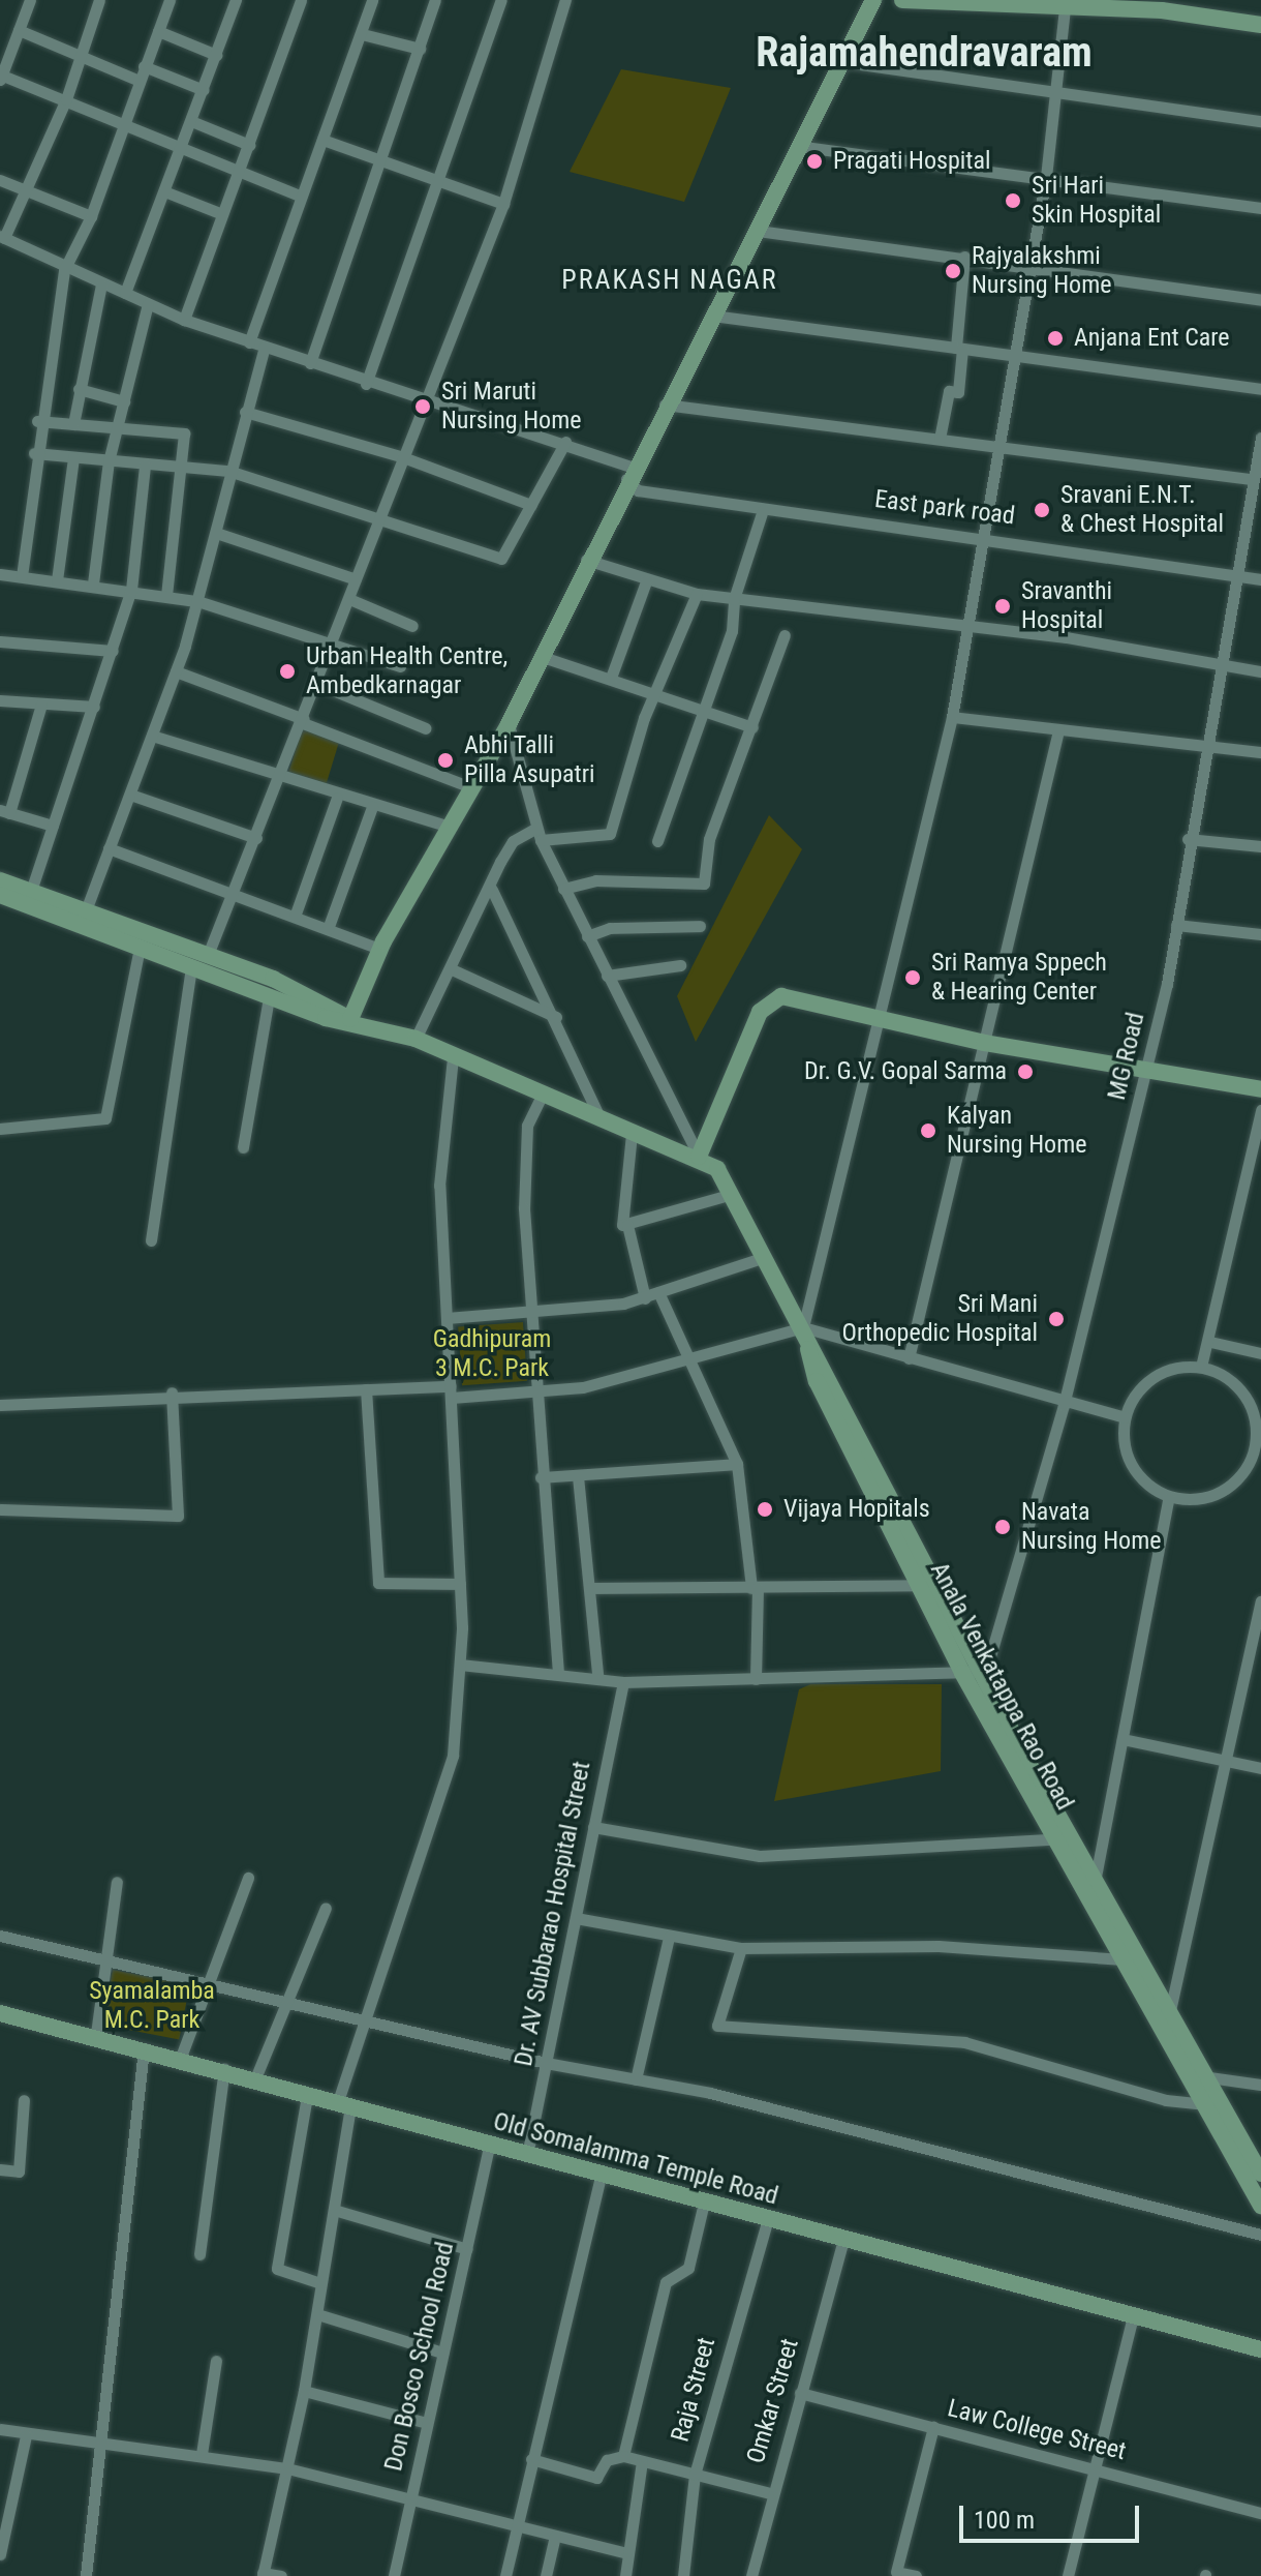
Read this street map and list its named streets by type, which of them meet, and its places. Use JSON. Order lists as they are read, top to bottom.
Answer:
{
  "streets": {
    "main road": ["Anala Venkatappa Rao Road", "Old Somalamma Temple Road"],
    "street": [
      "East park road",
      "MG Road",
      "Dr. AV Subbarao Hospital Street",
      "Don Bosco School Road",
      "Raja Street",
      "Omkar Street",
      "Law College Street"
    ]
  },
  "crossings": [
    ["East park road", "MG Road"],
    ["MG Road", "Anala Venkatappa Rao Road"],
    ["Dr. AV Subbarao Hospital Street", "Old Somalamma Temple Road"],
    ["Old Somalamma Temple Road", "Don Bosco School Road"],
    ["Old Somalamma Temple Road", "Raja Street"],
    ["Old Somalamma Temple Road", "Omkar Street"],
    ["Omkar Street", "Law College Street"]
  ],
  "districts": ["Rajamahendravaram", "PRAKASH NAGAR"],
  "parks": ["Gadhipuram 3 M.C. Park", "Syamalamba M.C. Park"],
  "places": [
    "Pragati Hospital",
    "Sri Hari Skin Hospital",
    "Rajyalakshmi Nursing Home",
    "Anjana Ent Care",
    "Sri Maruti Nursing Home",
    "Sravani E.N.T. & Chest Hospital",
    "Sravanthi Hospital",
    "Urban Health Centre, Ambedkarnagar",
    "Abhi Talli Pilla Asupatri",
    "Sri Ramya Sppech & Hearing Center",
    "Dr. G.V. Gopal Sarma",
    "Kalyan Nursing Home",
    "Sri Mani Orthopedic Hospital",
    "Vijaya Hopitals",
    "Navata Nursing Home"
  ],
  "scale_bar": "100 m"
}
